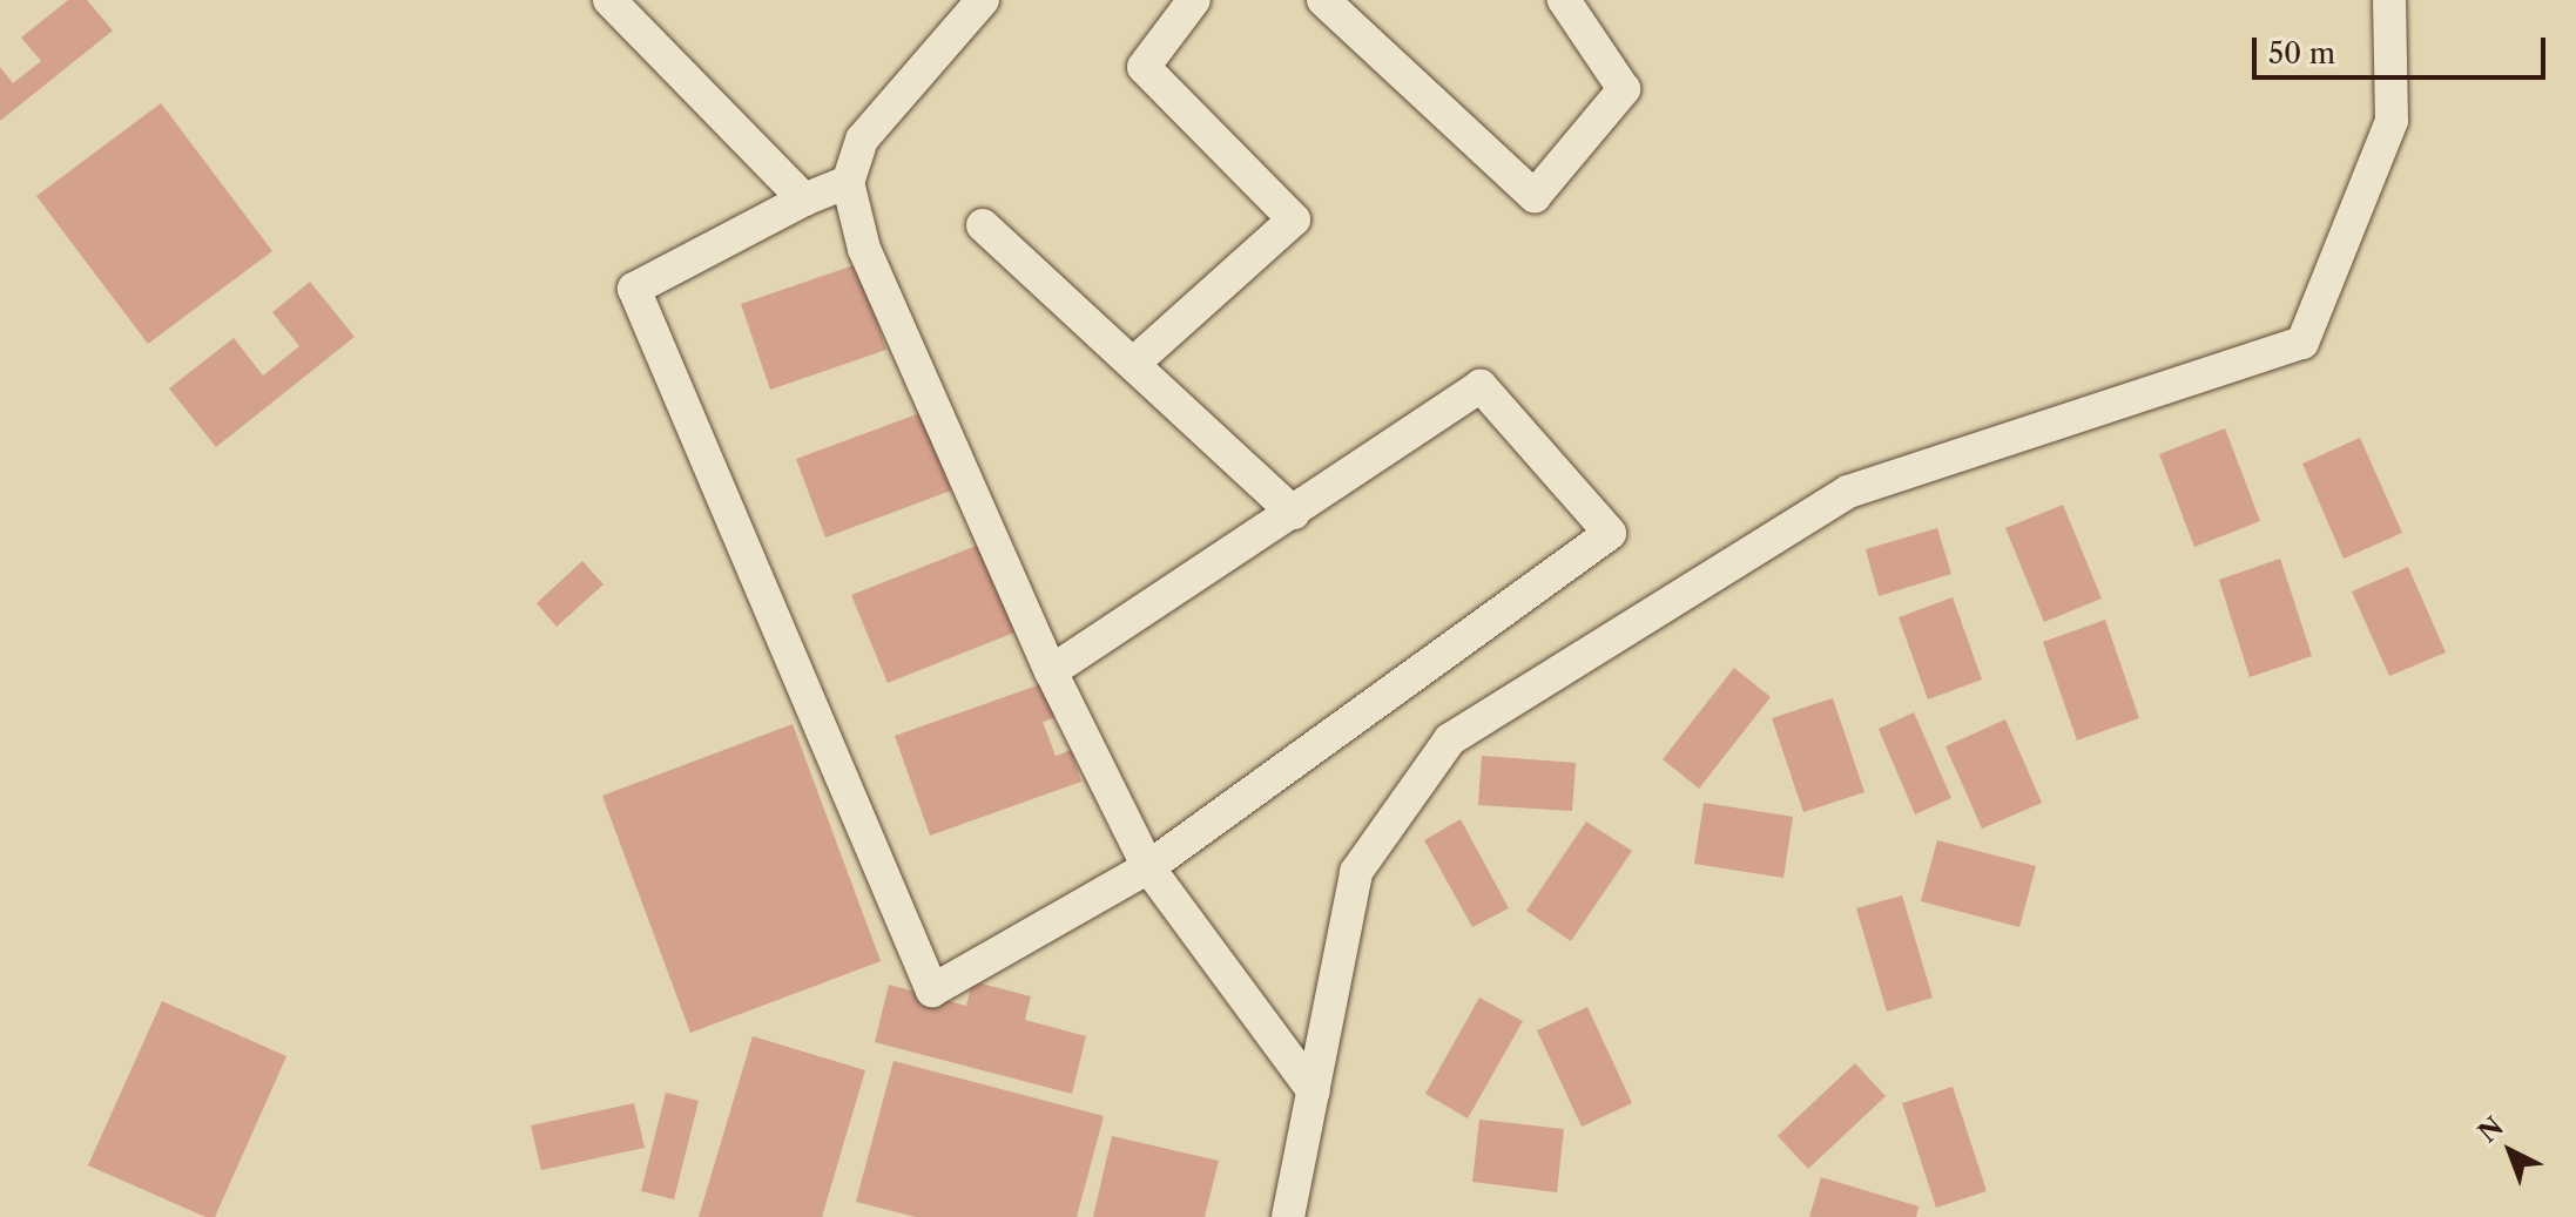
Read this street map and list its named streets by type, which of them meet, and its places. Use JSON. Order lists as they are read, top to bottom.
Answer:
{
  "scale_bar": "50 m",
  "north": "top left"
}
